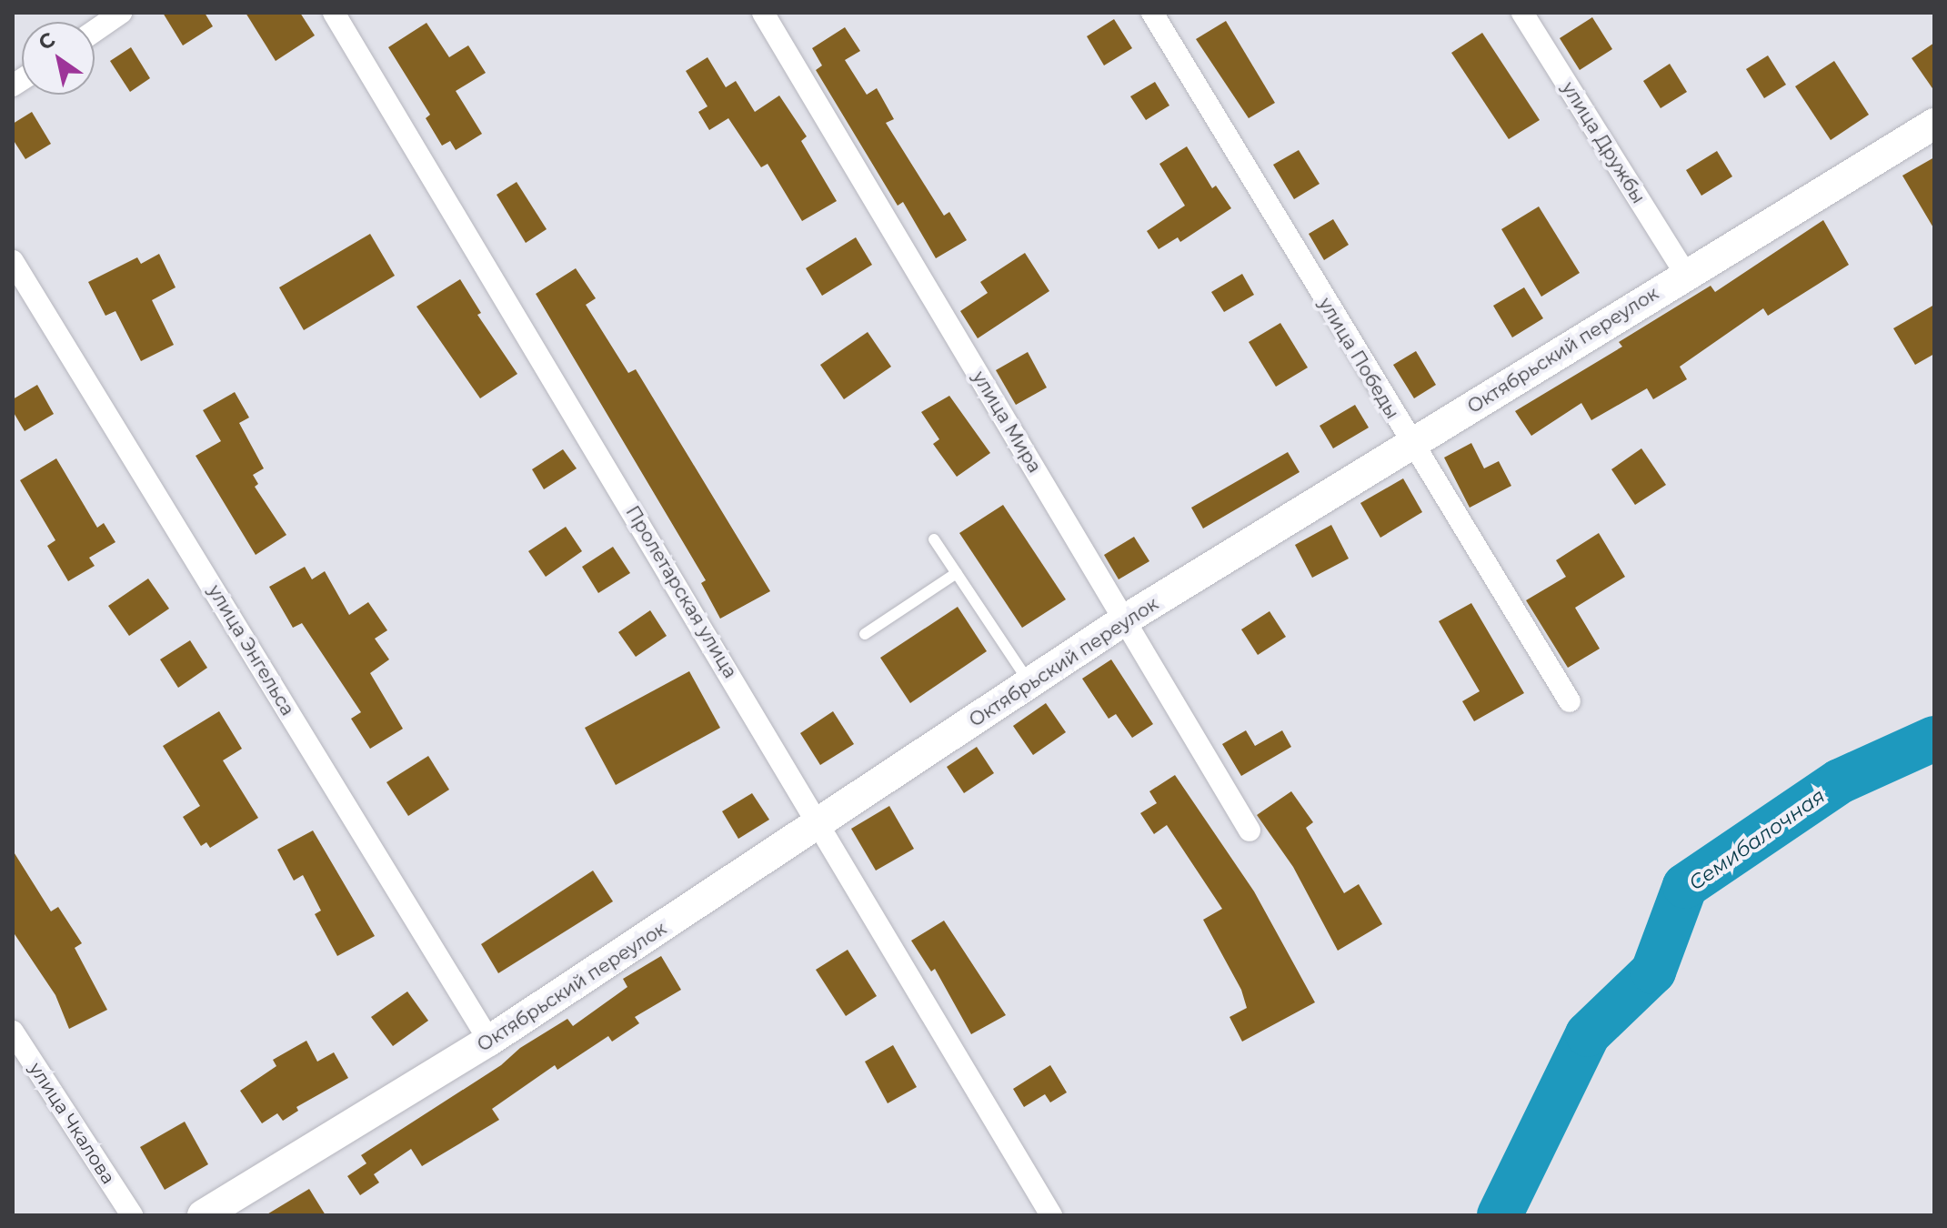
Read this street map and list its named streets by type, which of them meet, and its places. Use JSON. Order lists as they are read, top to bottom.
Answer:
{
  "streets": {
    "street": [
      "улица Дружбы",
      "Октябрьский переулок",
      "улица Победы",
      "улица Мира",
      "Пролетарская улица",
      "улица Энгельса",
      "улица Чкалова"
    ]
  },
  "crossings": [
    ["улица Дружбы", "Октябрьский переулок"],
    ["Октябрьский переулок", "улица Победы"],
    ["Октябрьский переулок", "улица Мира"],
    ["Октябрьский переулок", "Пролетарская улица"],
    ["Октябрьский переулок", "улица Энгельса"]
  ],
  "water": ["Семибалочная"],
  "north": "top left"
}
